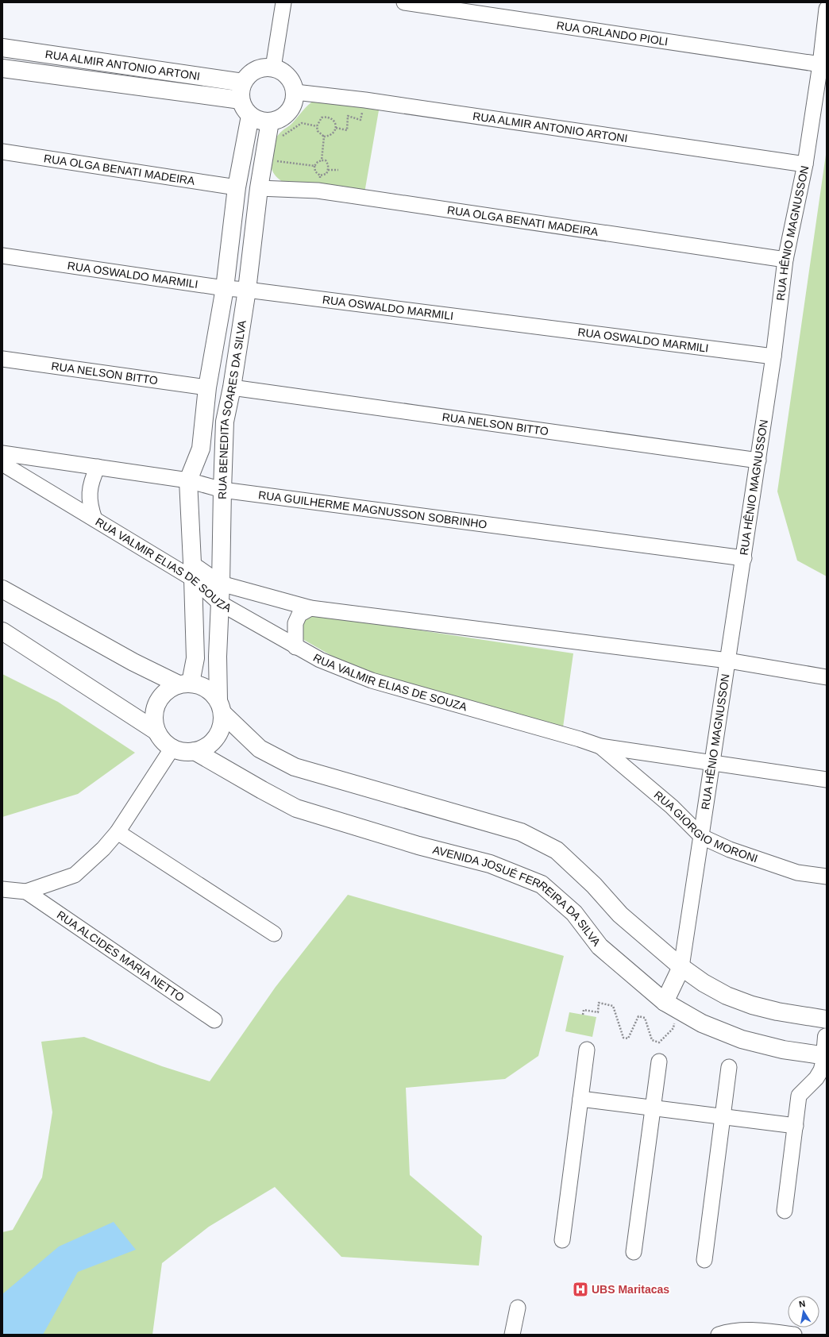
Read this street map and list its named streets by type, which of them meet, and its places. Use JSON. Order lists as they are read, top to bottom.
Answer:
{
  "streets": {
    "main road": ["RUA ALMIR ANTONIO ARTONI", "RUA BENEDITA SOARES DA SILVA", "AVENIDA JOSUÉ FERREIRA DA SILVA"],
    "street": [
      "RUA ORLANDO PIOLI",
      "RUA OLGA BENATI MADEIRA",
      "RUA HÊNIO MAGNUSSON",
      "RUA OSWALDO MARMILI",
      "RUA NELSON BITTO",
      "RUA GUILHERME MAGNUSSON SOBRINHO",
      "RUA VALMIR ELIAS DE SOUZA",
      "RUA GIORGIO MORONI",
      "RUA ALCIDES MARIA NETTO"
    ]
  },
  "crossings": [
    ["RUA ORLANDO PIOLI", "RUA HÊNIO MAGNUSSON"],
    ["RUA ALMIR ANTONIO ARTONI", "RUA HÊNIO MAGNUSSON"],
    ["RUA ALMIR ANTONIO ARTONI", "RUA BENEDITA SOARES DA SILVA"],
    ["RUA OLGA BENATI MADEIRA", "RUA HÊNIO MAGNUSSON"],
    ["RUA OLGA BENATI MADEIRA", "RUA BENEDITA SOARES DA SILVA"],
    ["RUA HÊNIO MAGNUSSON", "RUA OSWALDO MARMILI"],
    ["RUA HÊNIO MAGNUSSON", "RUA NELSON BITTO"],
    ["RUA HÊNIO MAGNUSSON", "RUA GUILHERME MAGNUSSON SOBRINHO"],
    ["RUA HÊNIO MAGNUSSON", "RUA VALMIR ELIAS DE SOUZA"],
    ["RUA HÊNIO MAGNUSSON", "RUA GIORGIO MORONI"],
    ["RUA OSWALDO MARMILI", "RUA BENEDITA SOARES DA SILVA"],
    ["RUA NELSON BITTO", "RUA BENEDITA SOARES DA SILVA"],
    ["RUA BENEDITA SOARES DA SILVA", "RUA GUILHERME MAGNUSSON SOBRINHO"],
    ["RUA BENEDITA SOARES DA SILVA", "RUA VALMIR ELIAS DE SOUZA"],
    ["RUA BENEDITA SOARES DA SILVA", "AVENIDA JOSUÉ FERREIRA DA SILVA"],
    ["RUA VALMIR ELIAS DE SOUZA", "RUA GIORGIO MORONI"]
  ],
  "places": {
    "hospital": ["UBS Maritacas"]
  },
  "north": "top"
}
